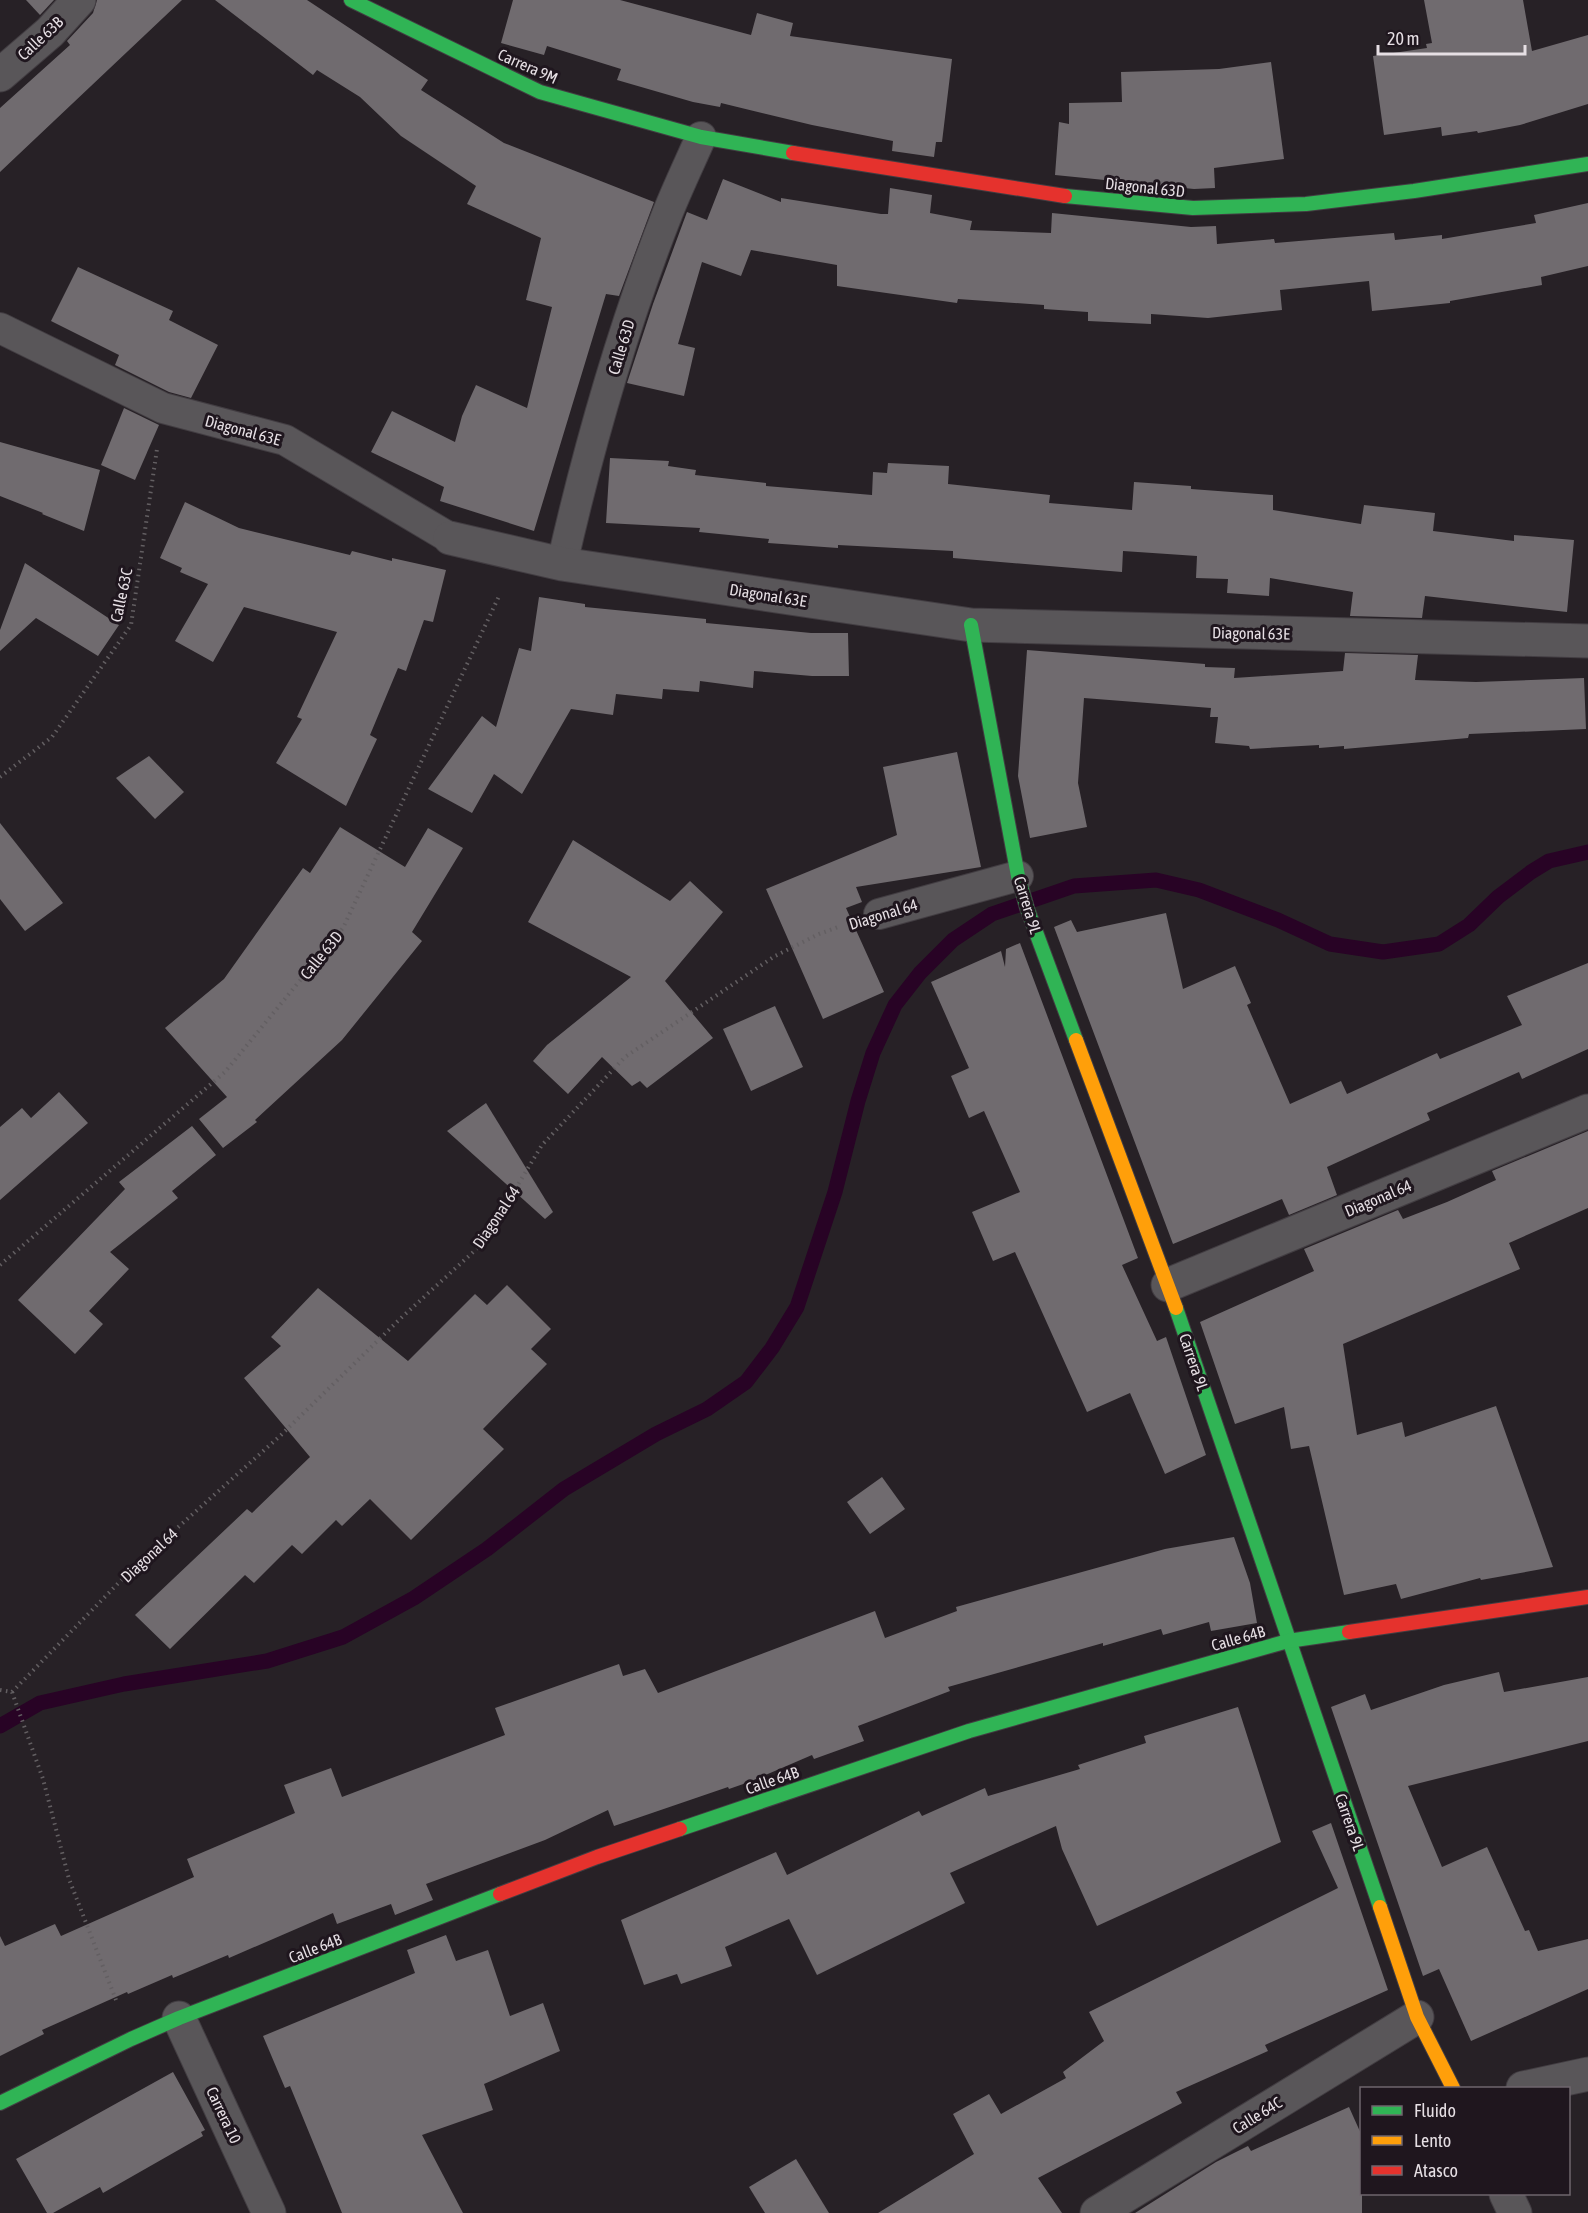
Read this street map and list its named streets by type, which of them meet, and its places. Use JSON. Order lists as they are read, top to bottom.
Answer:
{
  "streets": {
    "street": [
      "Calle 63B",
      "Carrera 9M",
      "Diagonal 63D",
      "Diagonal 63E",
      "Carrera 9L",
      "Diagonal 64",
      "Calle 64B",
      "Carrera 10",
      "Calle 64C"
    ],
    "lane": ["Calle 63D"],
    "path": ["Calle 63C"]
  },
  "crossings": [
    ["Carrera 9M", "Diagonal 63D"],
    ["Carrera 9M", "Calle 63D"],
    ["Diagonal 63D", "Calle 63D"],
    ["Calle 63D", "Diagonal 63E"],
    ["Diagonal 63E", "Calle 63C"],
    ["Diagonal 63E", "Carrera 9L"],
    ["Carrera 9L", "Diagonal 64"],
    ["Carrera 9L", "Calle 64B"],
    ["Carrera 9L", "Calle 64C"],
    ["Calle 64B", "Carrera 10"]
  ],
  "legend": ["Fluido", "Lento", "Atasco"],
  "scale_bar": "20 m"
}
